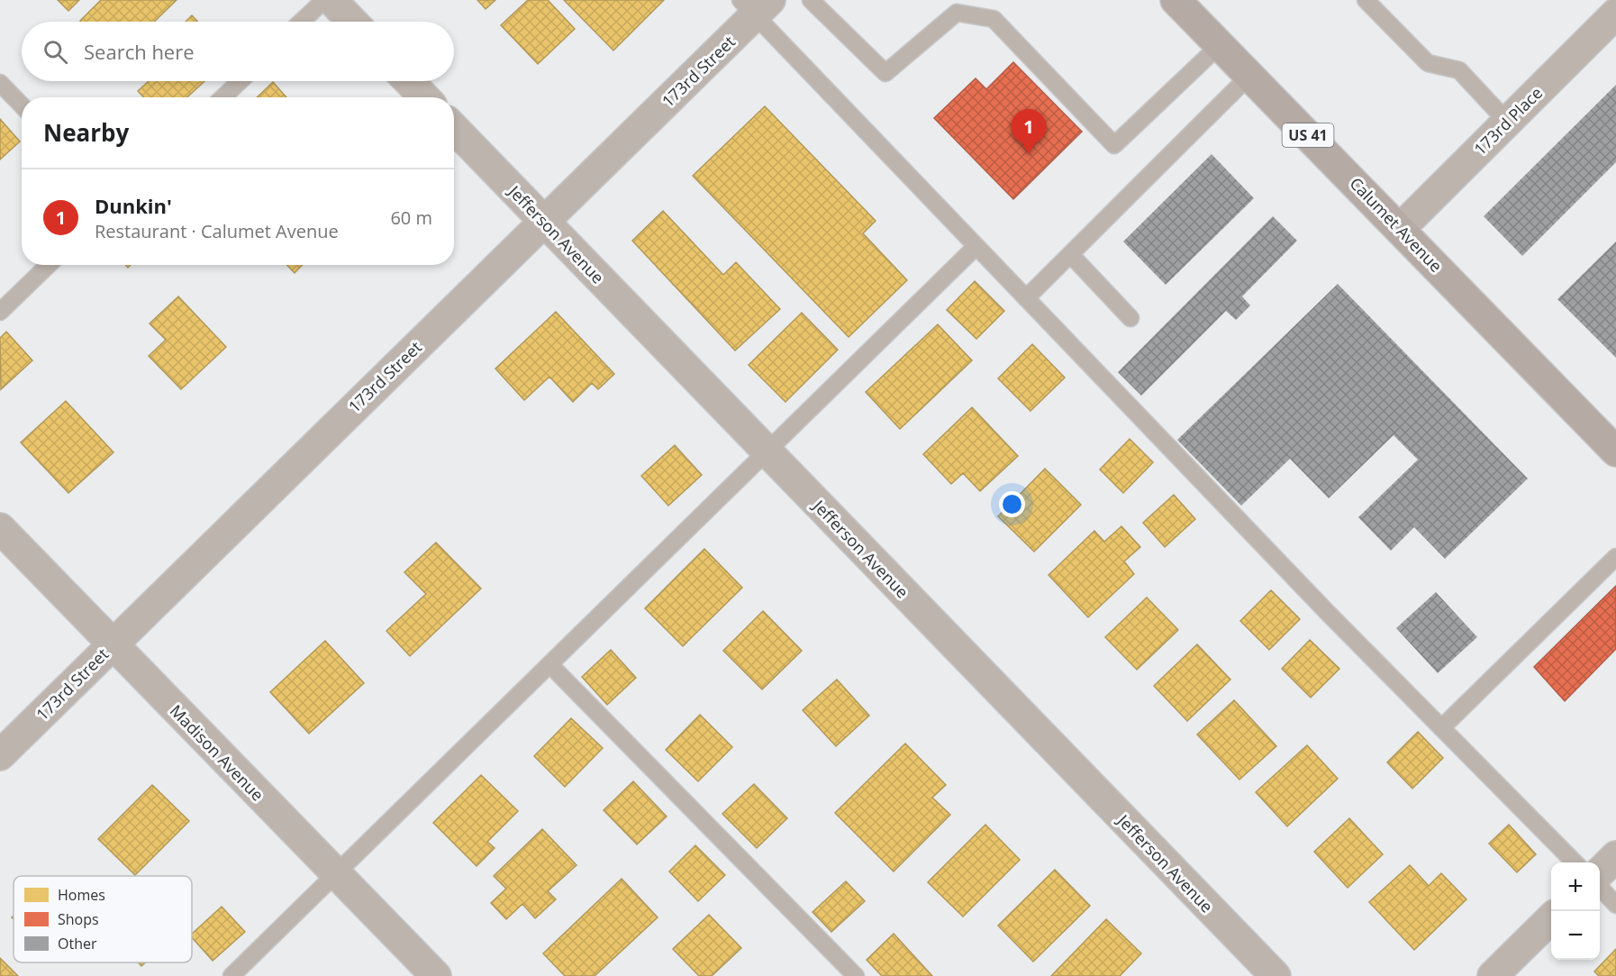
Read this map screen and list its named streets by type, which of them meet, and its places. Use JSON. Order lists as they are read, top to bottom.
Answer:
{
  "streets": {
    "main road": ["US 41", "Calumet Avenue"],
    "street": [
      "173rd Street",
      "173rd Place",
      "Jefferson Avenue",
      "Madison Avenue"
    ]
  },
  "crossings": [
    ["173rd Street", "Jefferson Avenue"],
    ["173rd Street", "Madison Avenue"],
    ["173rd Place", "Calumet Avenue"]
  ],
  "legend": ["Homes", "Shops", "Other"],
  "page": {
    "search": "Search here",
    "heading": "Nearby",
    "pins": "1",
    "list": [
      {
        "mark": "1",
        "name": "Dunkin'",
        "note": "Restaurant · Calumet Avenue",
        "value": "60 m"
      }
    ],
    "map_buttons": ["+", "−"]
  }
}
